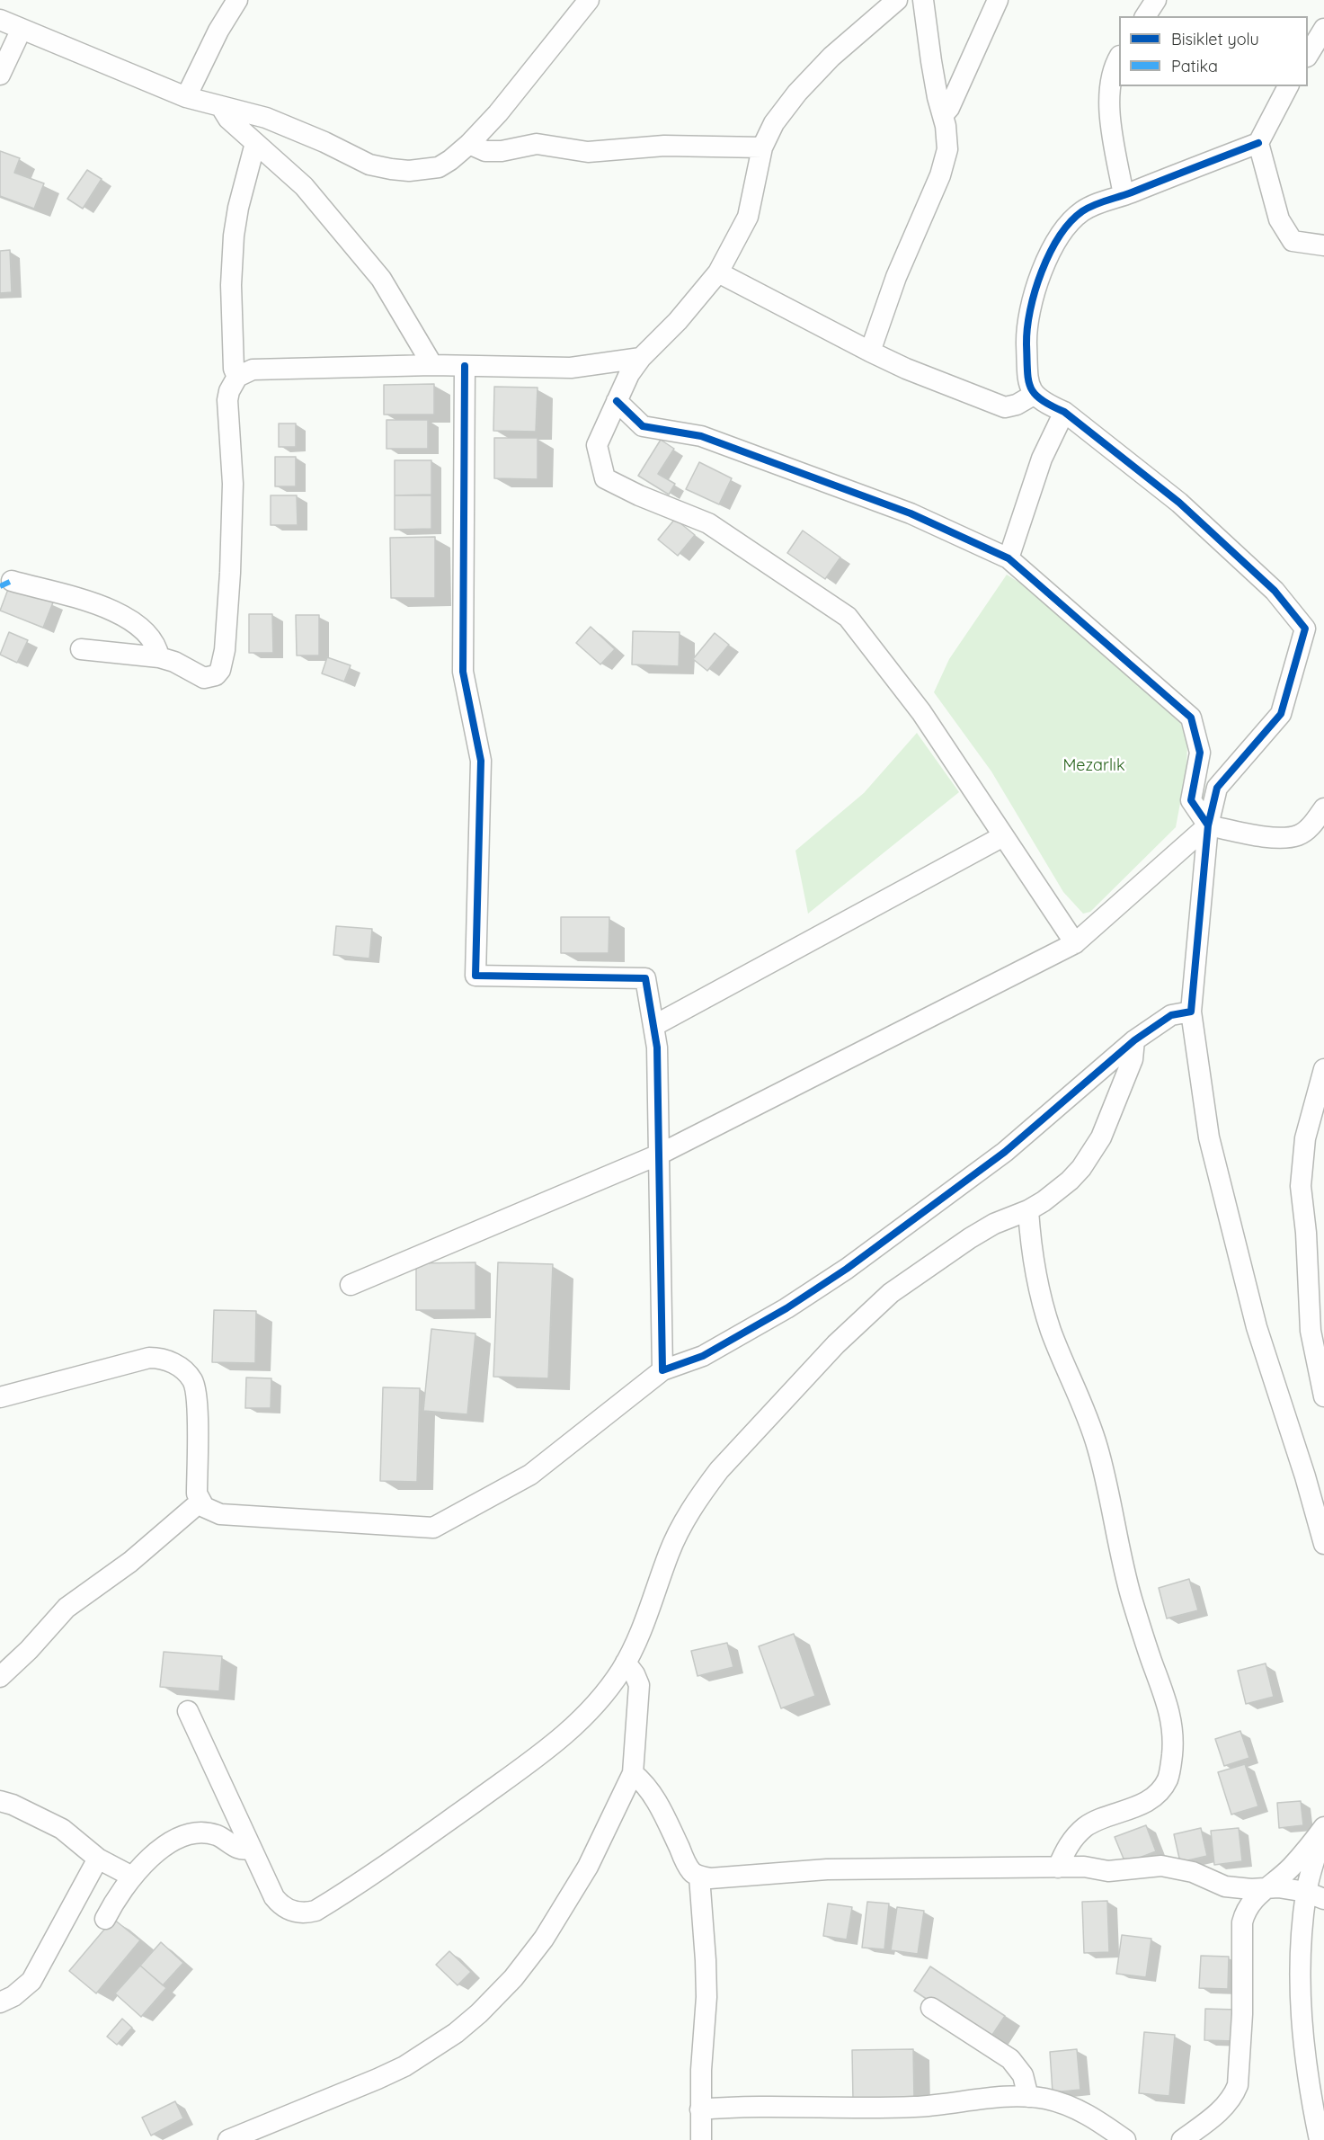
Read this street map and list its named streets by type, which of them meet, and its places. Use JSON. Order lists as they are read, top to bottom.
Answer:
{
  "parks": ["Mezarlık"],
  "legend": ["Bisiklet yolu", "Patika"]
}
